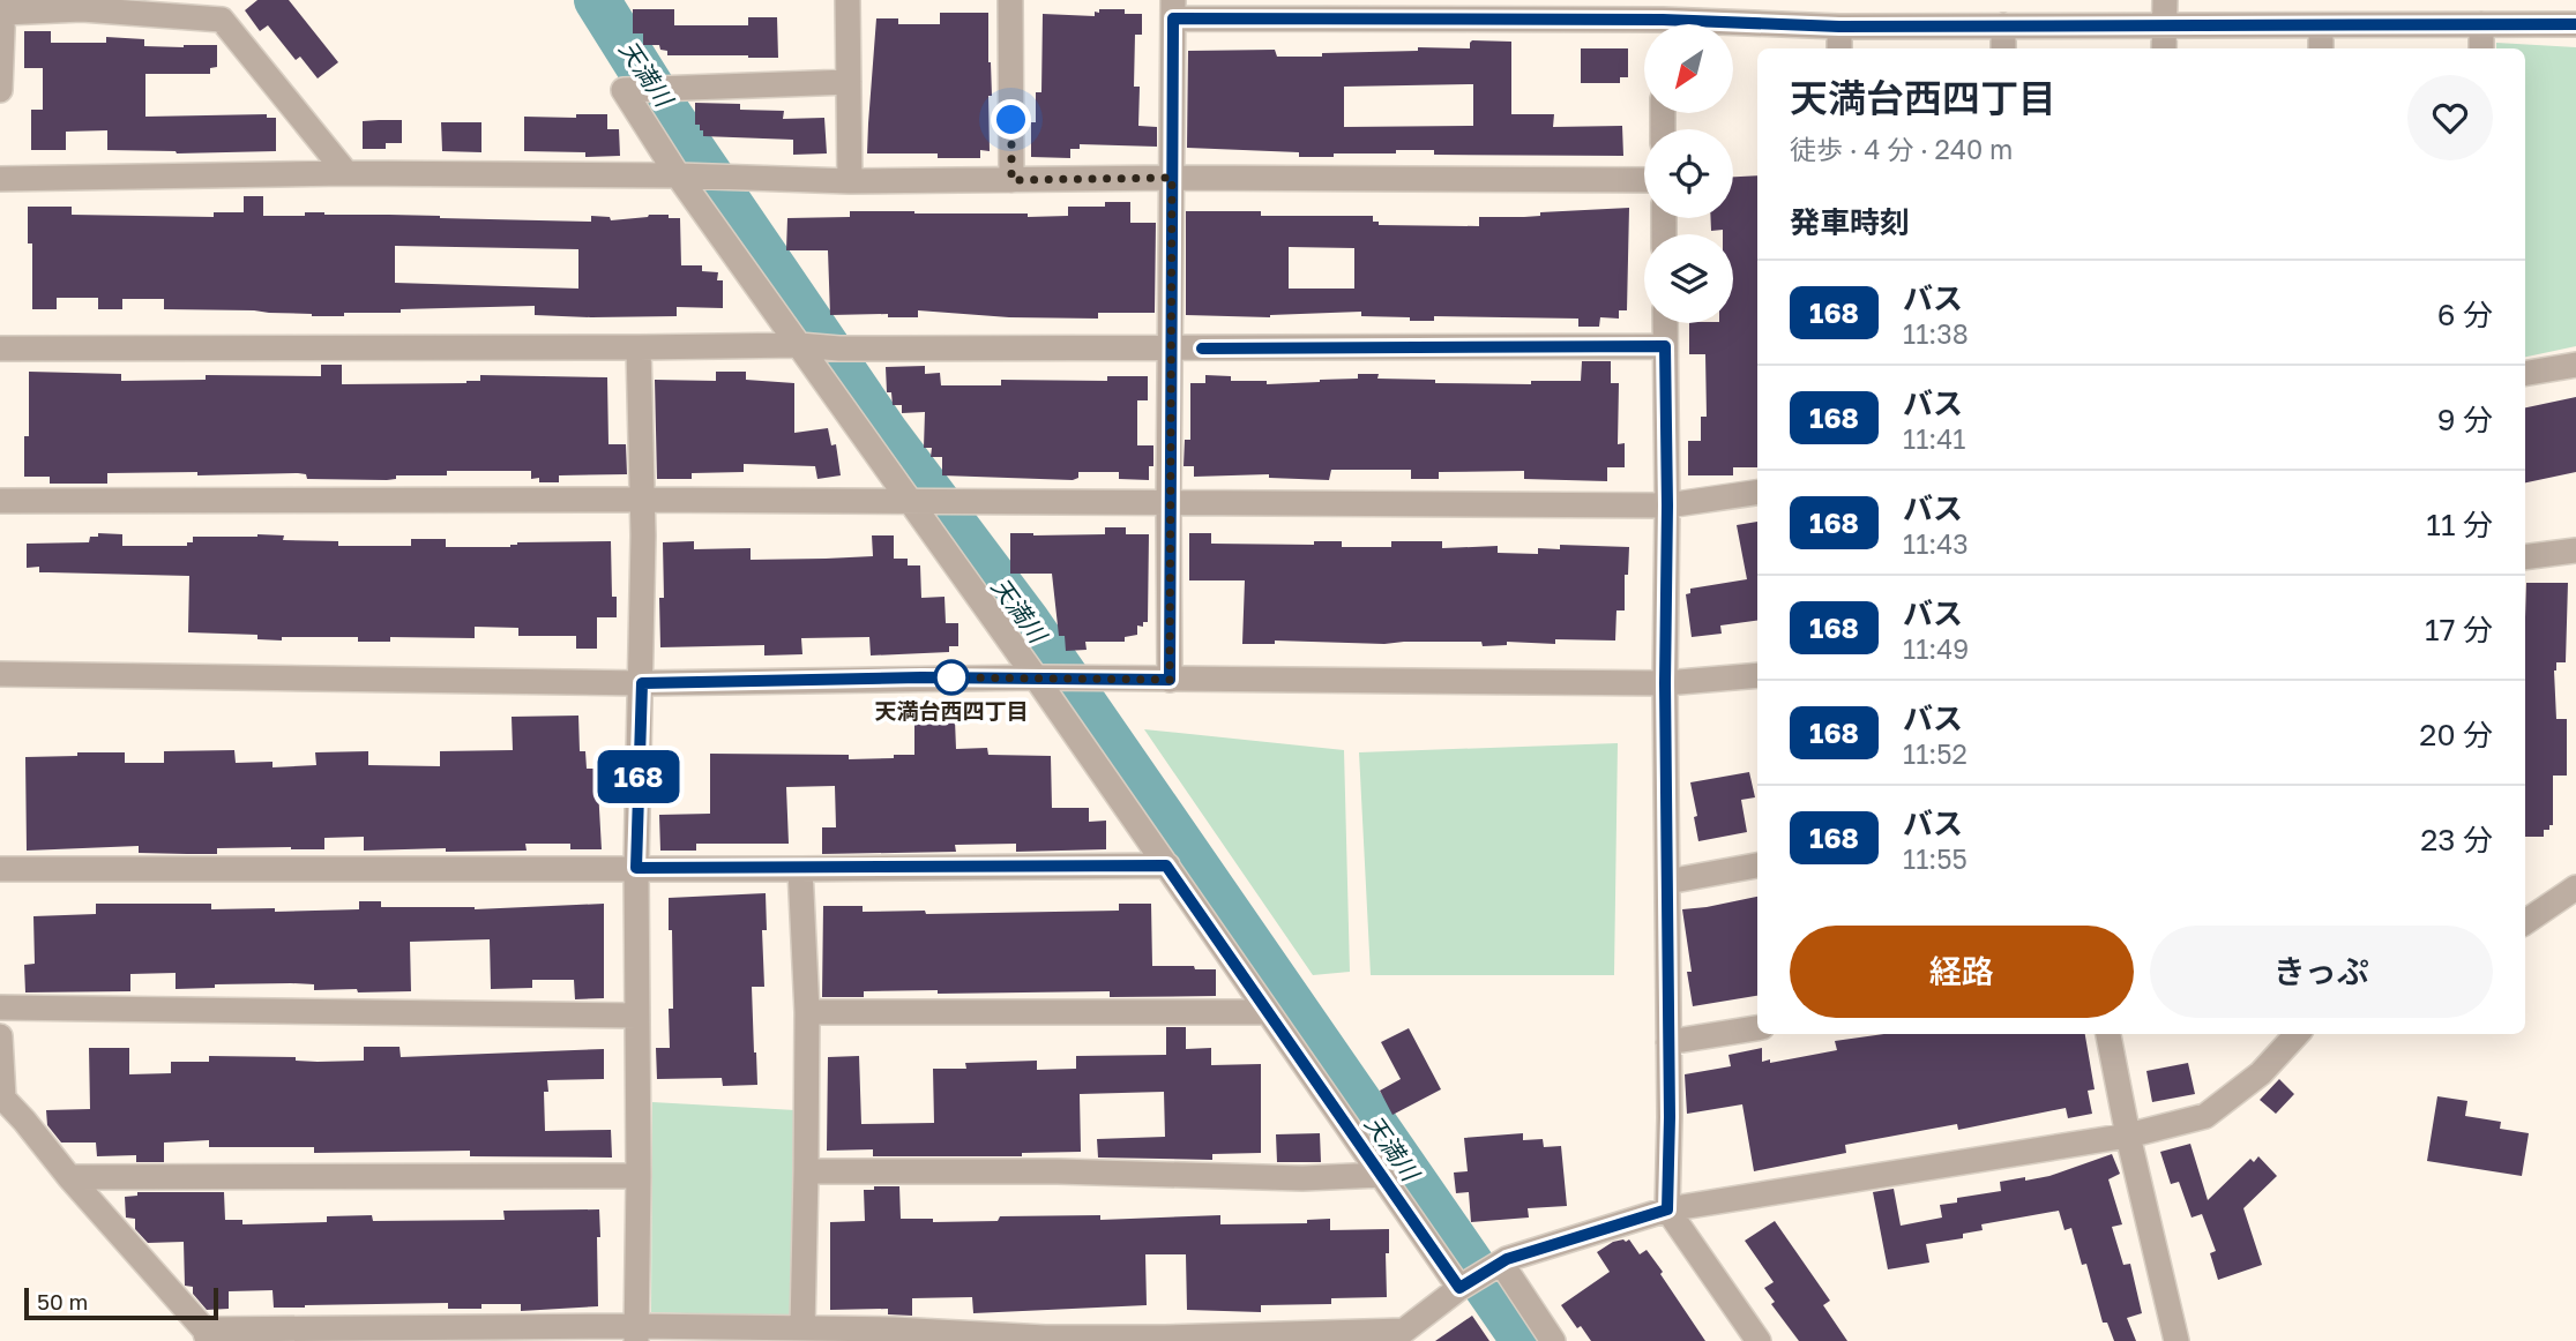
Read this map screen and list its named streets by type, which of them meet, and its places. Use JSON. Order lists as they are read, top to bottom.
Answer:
{
  "water": ["天満川"],
  "places": ["天満台西四丁目"],
  "lines": ["bus line 168"],
  "scale_bar": "50 m",
  "north": "bottom left",
  "page": {
    "on_map": "168",
    "heading": [
      ["天満台西四丁目", "徒歩 · 4 分 · 240 m"],
      "発車時刻"
    ],
    "list": [
      {
        "mark": "168",
        "name": "バス",
        "note": "11:38",
        "value": "6 分"
      },
      {
        "mark": "168",
        "name": "バス",
        "note": "11:41",
        "value": "9 分"
      },
      {
        "mark": "168",
        "name": "バス",
        "note": "11:43",
        "value": "11 分"
      },
      {
        "mark": "168",
        "name": "バス",
        "note": "11:49",
        "value": "17 分"
      },
      {
        "mark": "168",
        "name": "バス",
        "note": "11:52",
        "value": "20 分"
      },
      {
        "mark": "168",
        "name": "バス",
        "note": "11:55",
        "value": "23 分"
      }
    ],
    "buttons": ["経路", "きっぷ"],
    "scale": "50 m"
  }
}
